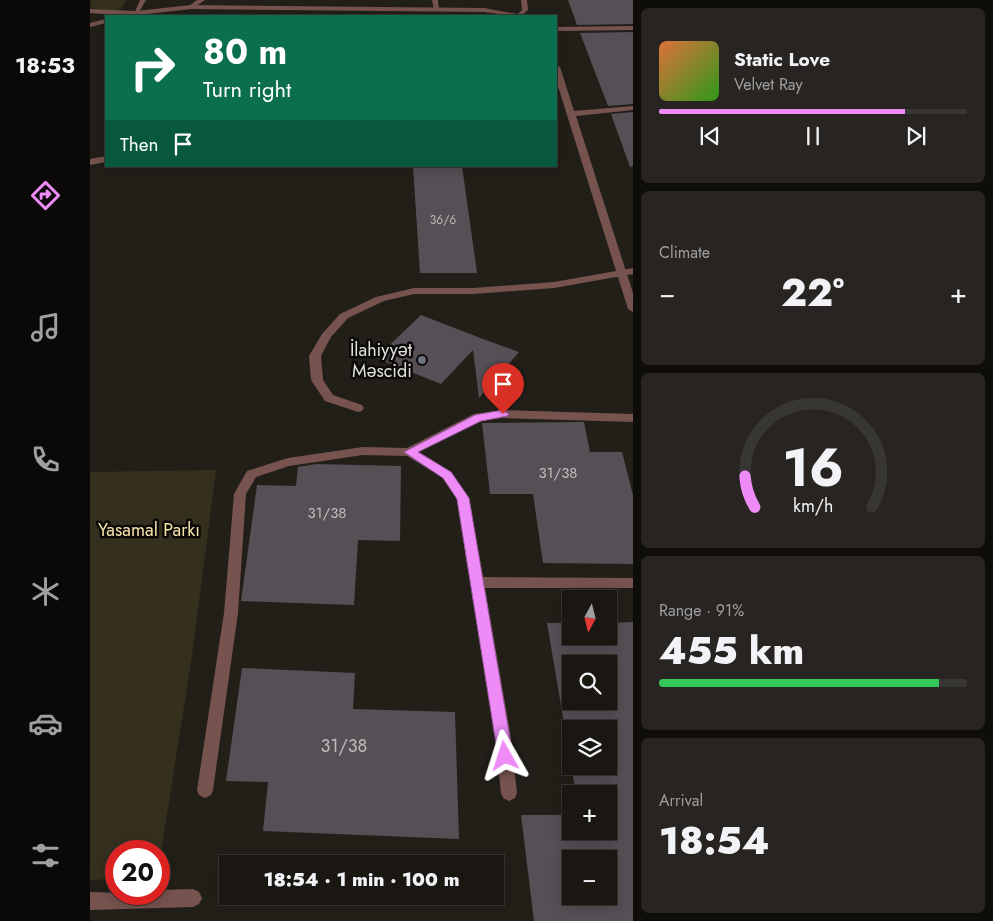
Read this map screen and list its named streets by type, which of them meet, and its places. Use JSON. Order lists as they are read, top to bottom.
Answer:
{
  "parks": ["Yasamal Parkı"],
  "places": ["İlahiyyət Məscidi"],
  "house_numbers": [
    "36/6",
    "31/38",
    "31/38",
    "31/38"
  ],
  "north": "bottom",
  "page": {
    "tabs": "18:53",
    "turn": ["80 m", "Turn right"],
    "song": ["Static Love", "Velvet Ray"],
    "then": "Then",
    "tile": [
      "Climate",
      ["Range · 91%", "455 km"],
      ["Arrival", "18:54"]
    ],
    "heat": ["−", "22°", "+"],
    "map_buttons": ["+", "−"],
    "limit": "20",
    "trip": "18:54 · 1 min · 100 m",
    "gauge": ["16", "km/h"]
  }
}
